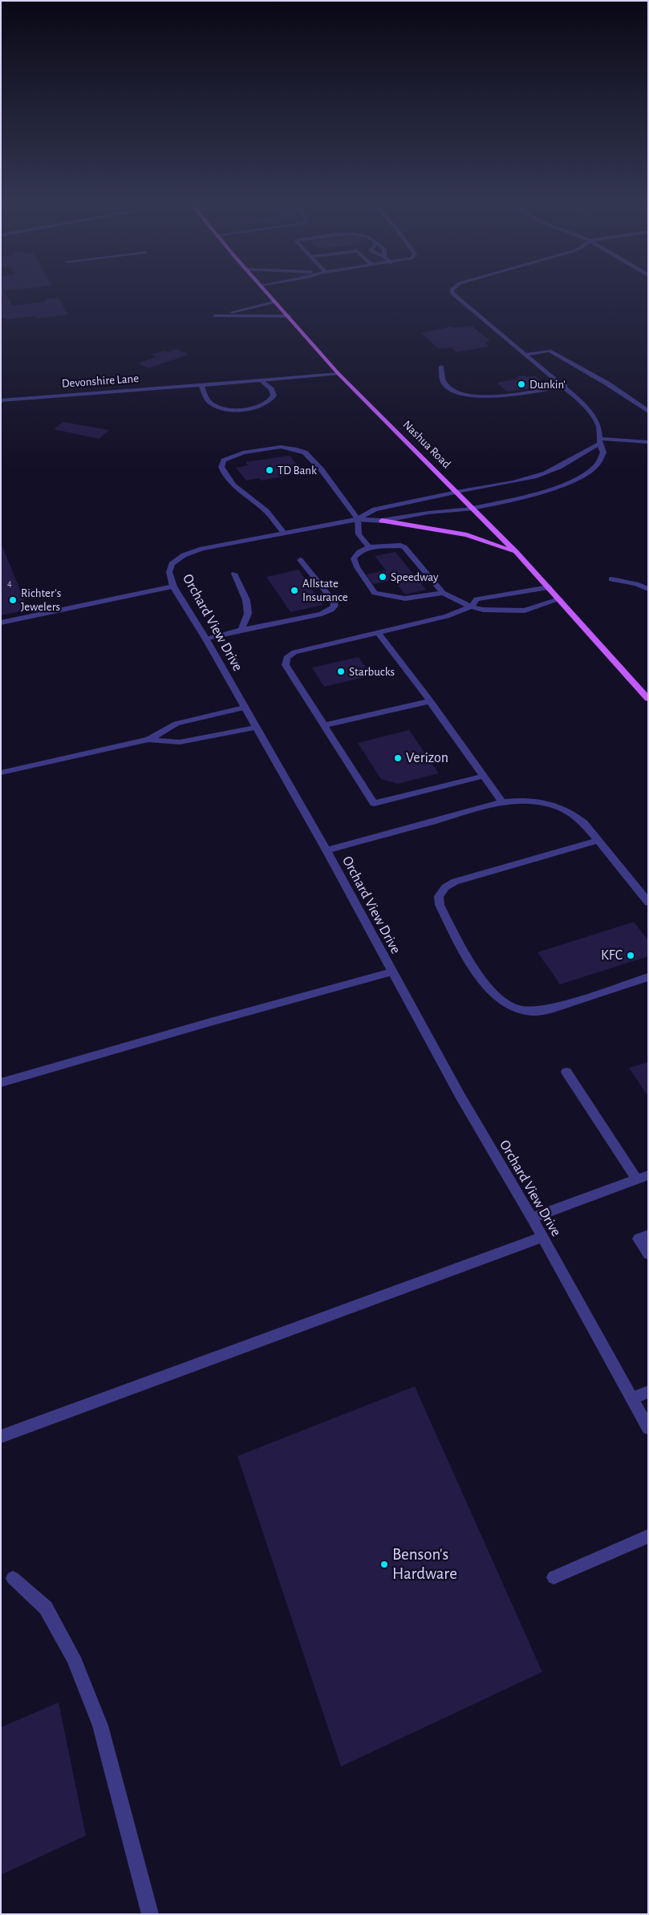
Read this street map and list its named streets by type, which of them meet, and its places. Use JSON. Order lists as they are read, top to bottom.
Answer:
{
  "streets": {
    "main road": ["Nashua Road"],
    "street": ["Devonshire Lane", "Orchard View Drive"]
  },
  "crossings": [
    ["Devonshire Lane", "Nashua Road"],
    ["Nashua Road", "Orchard View Drive"]
  ],
  "places": [
    "Dunkin'",
    "TD Bank",
    "Speedway",
    "Allstate Insurance",
    "Richter's Jewelers",
    "Starbucks",
    "Verizon",
    "KFC",
    "Benson's Hardware"
  ],
  "house_numbers": ["4"]
}
